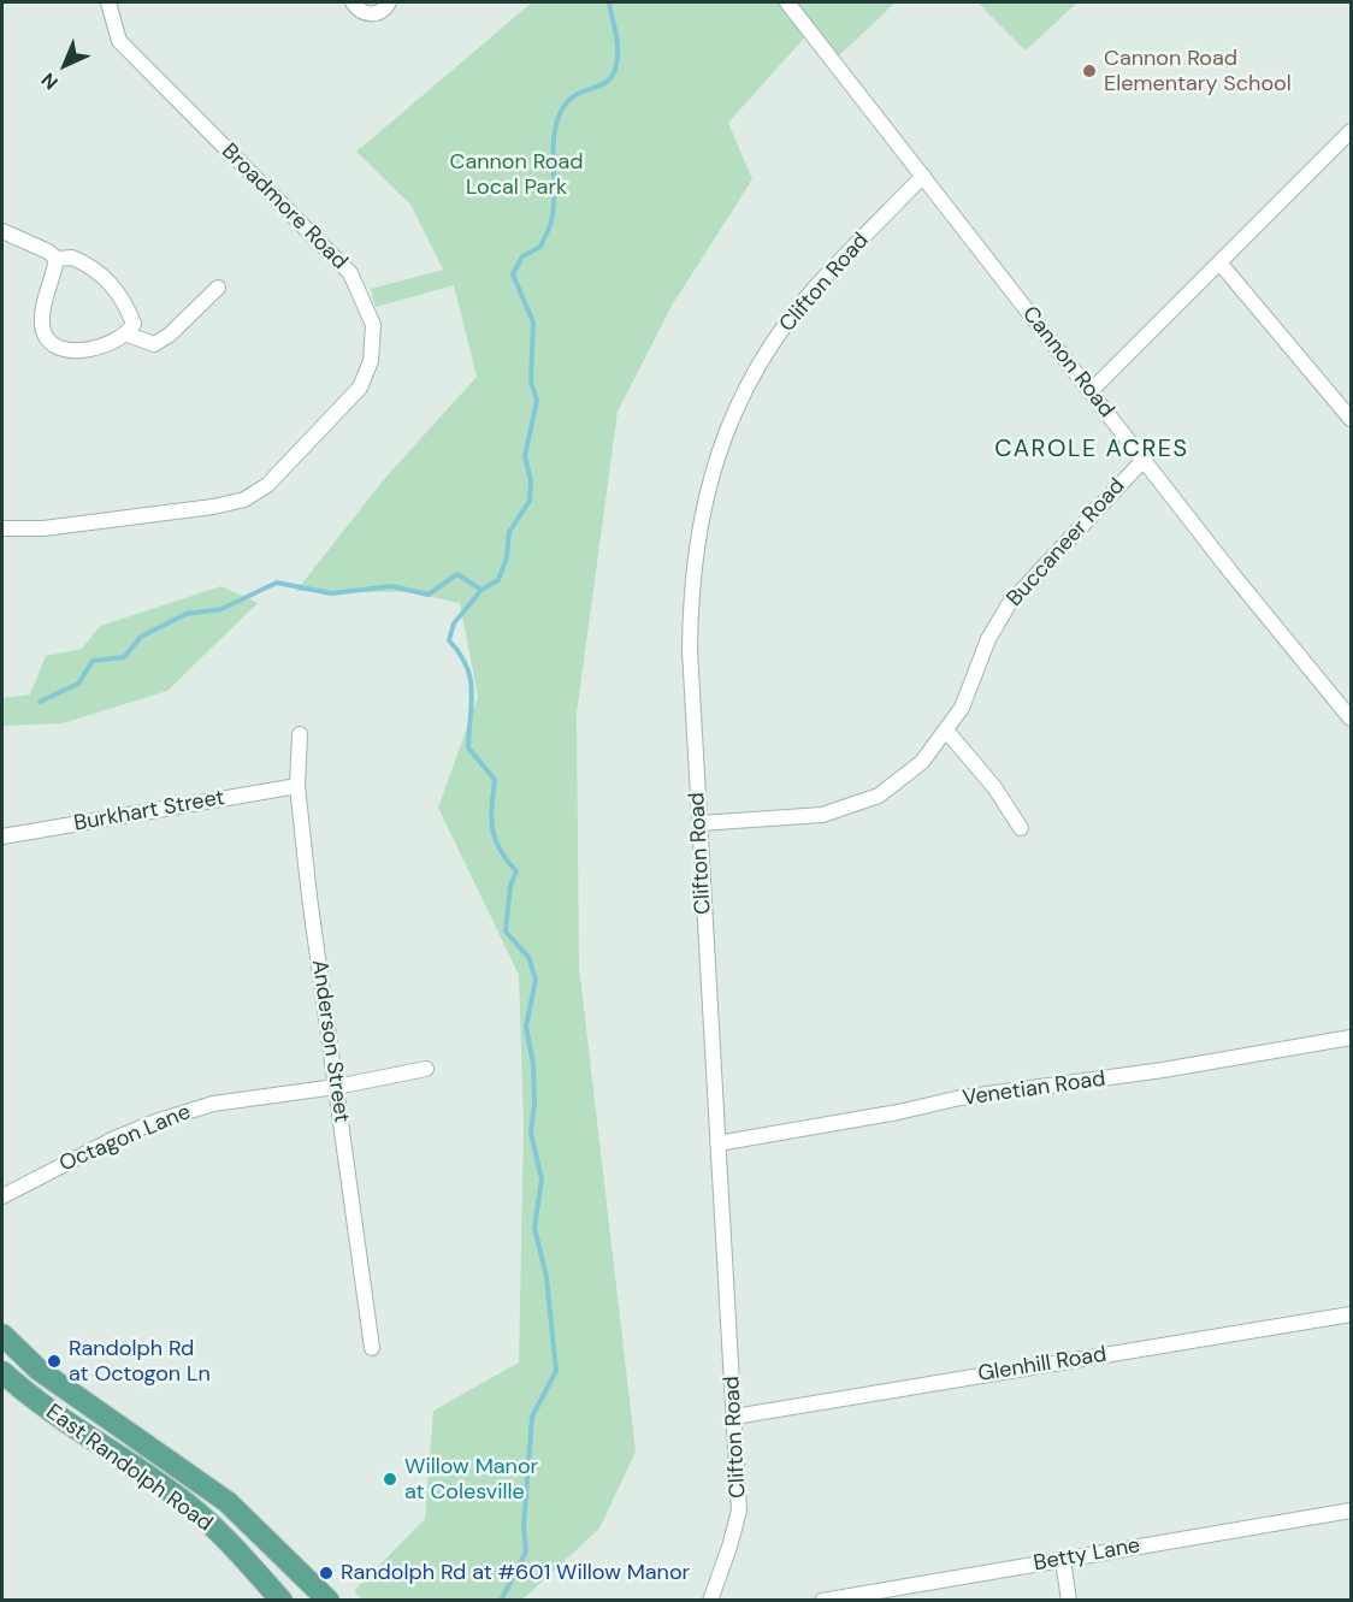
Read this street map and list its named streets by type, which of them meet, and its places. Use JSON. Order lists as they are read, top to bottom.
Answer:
{
  "streets": {
    "main road": ["East Randolph Road"],
    "street": [
      "Broadmore Road",
      "Clifton Road",
      "Cannon Road",
      "Buccaneer Road",
      "Burkhart Street",
      "Anderson Street",
      "Venetian Road",
      "Octagon Lane",
      "Glenhill Road",
      "Betty Lane"
    ]
  },
  "crossings": [
    ["Clifton Road", "Cannon Road"],
    ["Clifton Road", "Buccaneer Road"],
    ["Clifton Road", "Venetian Road"],
    ["Clifton Road", "Glenhill Road"],
    ["Cannon Road", "Buccaneer Road"],
    ["Burkhart Street", "Anderson Street"],
    ["Anderson Street", "Octagon Lane"]
  ],
  "districts": ["CAROLE ACRES"],
  "parks": ["Cannon Road Local Park"],
  "places": [
    "Cannon Road Elementary School",
    "Randolph Rd at Octogon Ln",
    "Willow Manor at Colesville",
    "Randolph Rd at #601 Willow Manor"
  ],
  "north": "bottom left"
}
